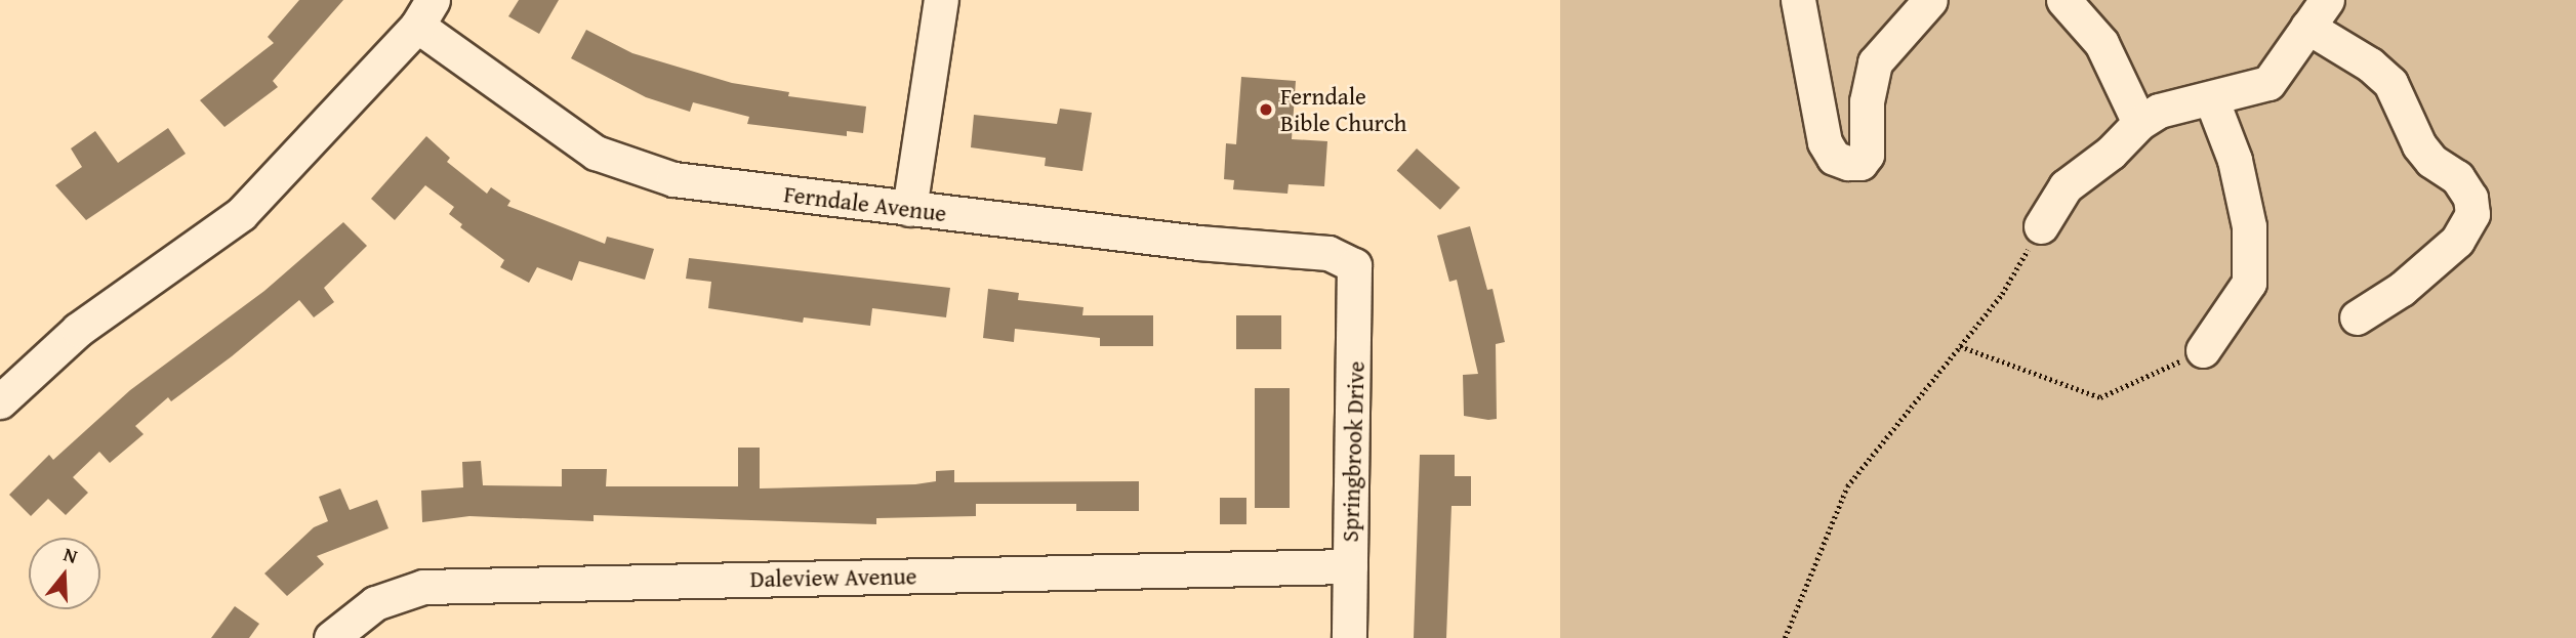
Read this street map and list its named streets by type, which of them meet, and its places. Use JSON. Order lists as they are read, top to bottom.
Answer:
{
  "streets": {
    "street": ["Ferndale Avenue", "Springbrook Drive", "Daleview Avenue"]
  },
  "crossings": [
    ["Ferndale Avenue", "Springbrook Drive"],
    ["Springbrook Drive", "Daleview Avenue"]
  ],
  "places": ["Ferndale Bible Church"],
  "north": "top"
}
